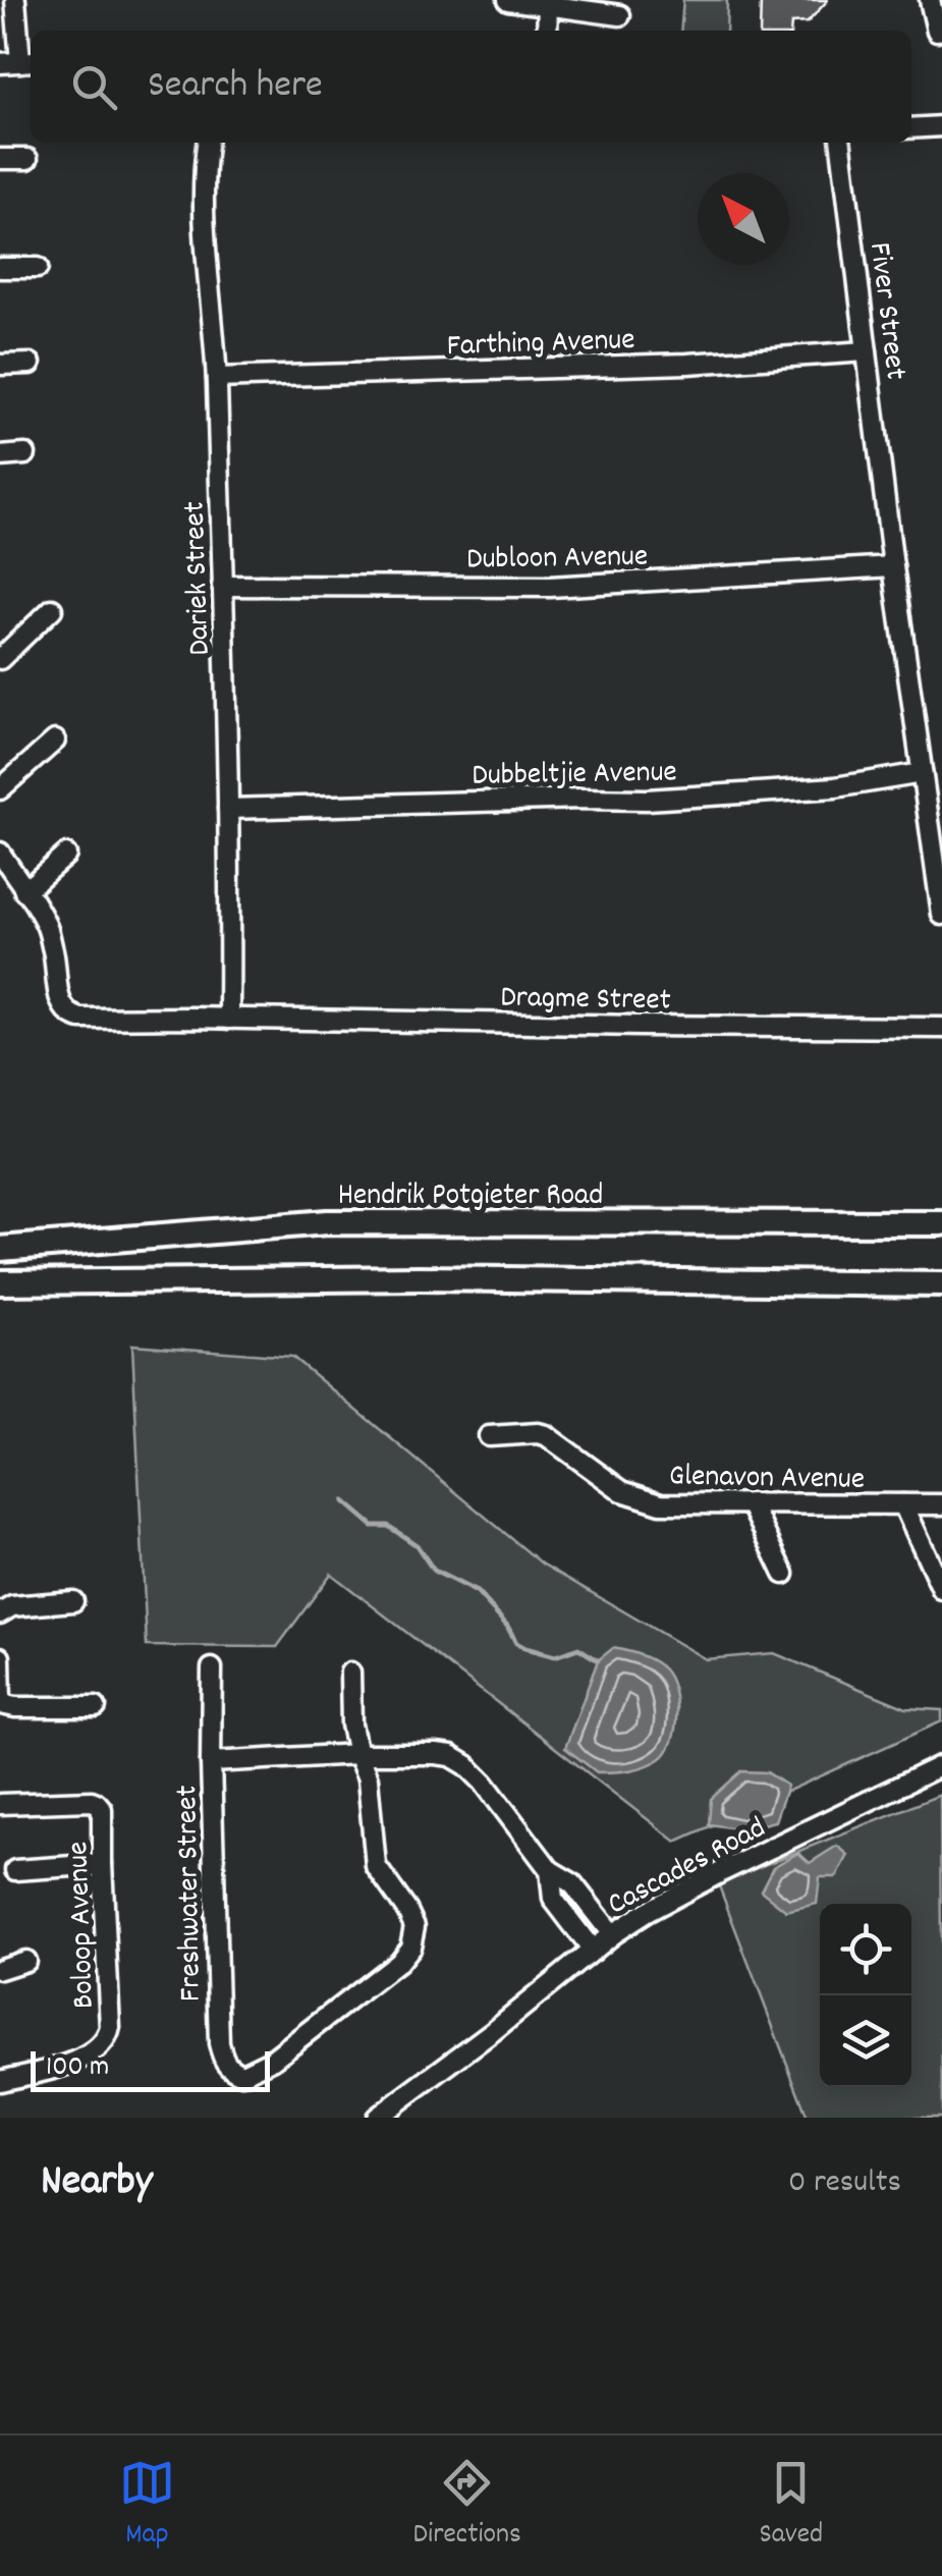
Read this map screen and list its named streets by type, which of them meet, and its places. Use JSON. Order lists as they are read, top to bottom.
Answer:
{
  "streets": {
    "main road": ["Hendrik Potgieter Road"],
    "street": [
      "Fiver Street",
      "Farthing Avenue",
      "Dubloon Avenue",
      "Dariek Street",
      "Dubbeltjie Avenue",
      "Dragme Street",
      "Glenavon Avenue",
      "Cascades Road",
      "Freshwater Street",
      "Boloop Avenue"
    ]
  },
  "crossings": [
    ["Fiver Street", "Farthing Avenue"],
    ["Fiver Street", "Dubloon Avenue"],
    ["Fiver Street", "Dubbeltjie Avenue"],
    ["Farthing Avenue", "Dariek Street"],
    ["Dubloon Avenue", "Dariek Street"],
    ["Dariek Street", "Dubbeltjie Avenue"],
    ["Dariek Street", "Dragme Street"]
  ],
  "scale_bar": "100 m",
  "north": "top left",
  "page": {
    "search": "Search here",
    "scale": "100 m",
    "heading": ["Nearby", "0 results"],
    "nav": ["Map", "Directions", "Saved"]
  }
}
